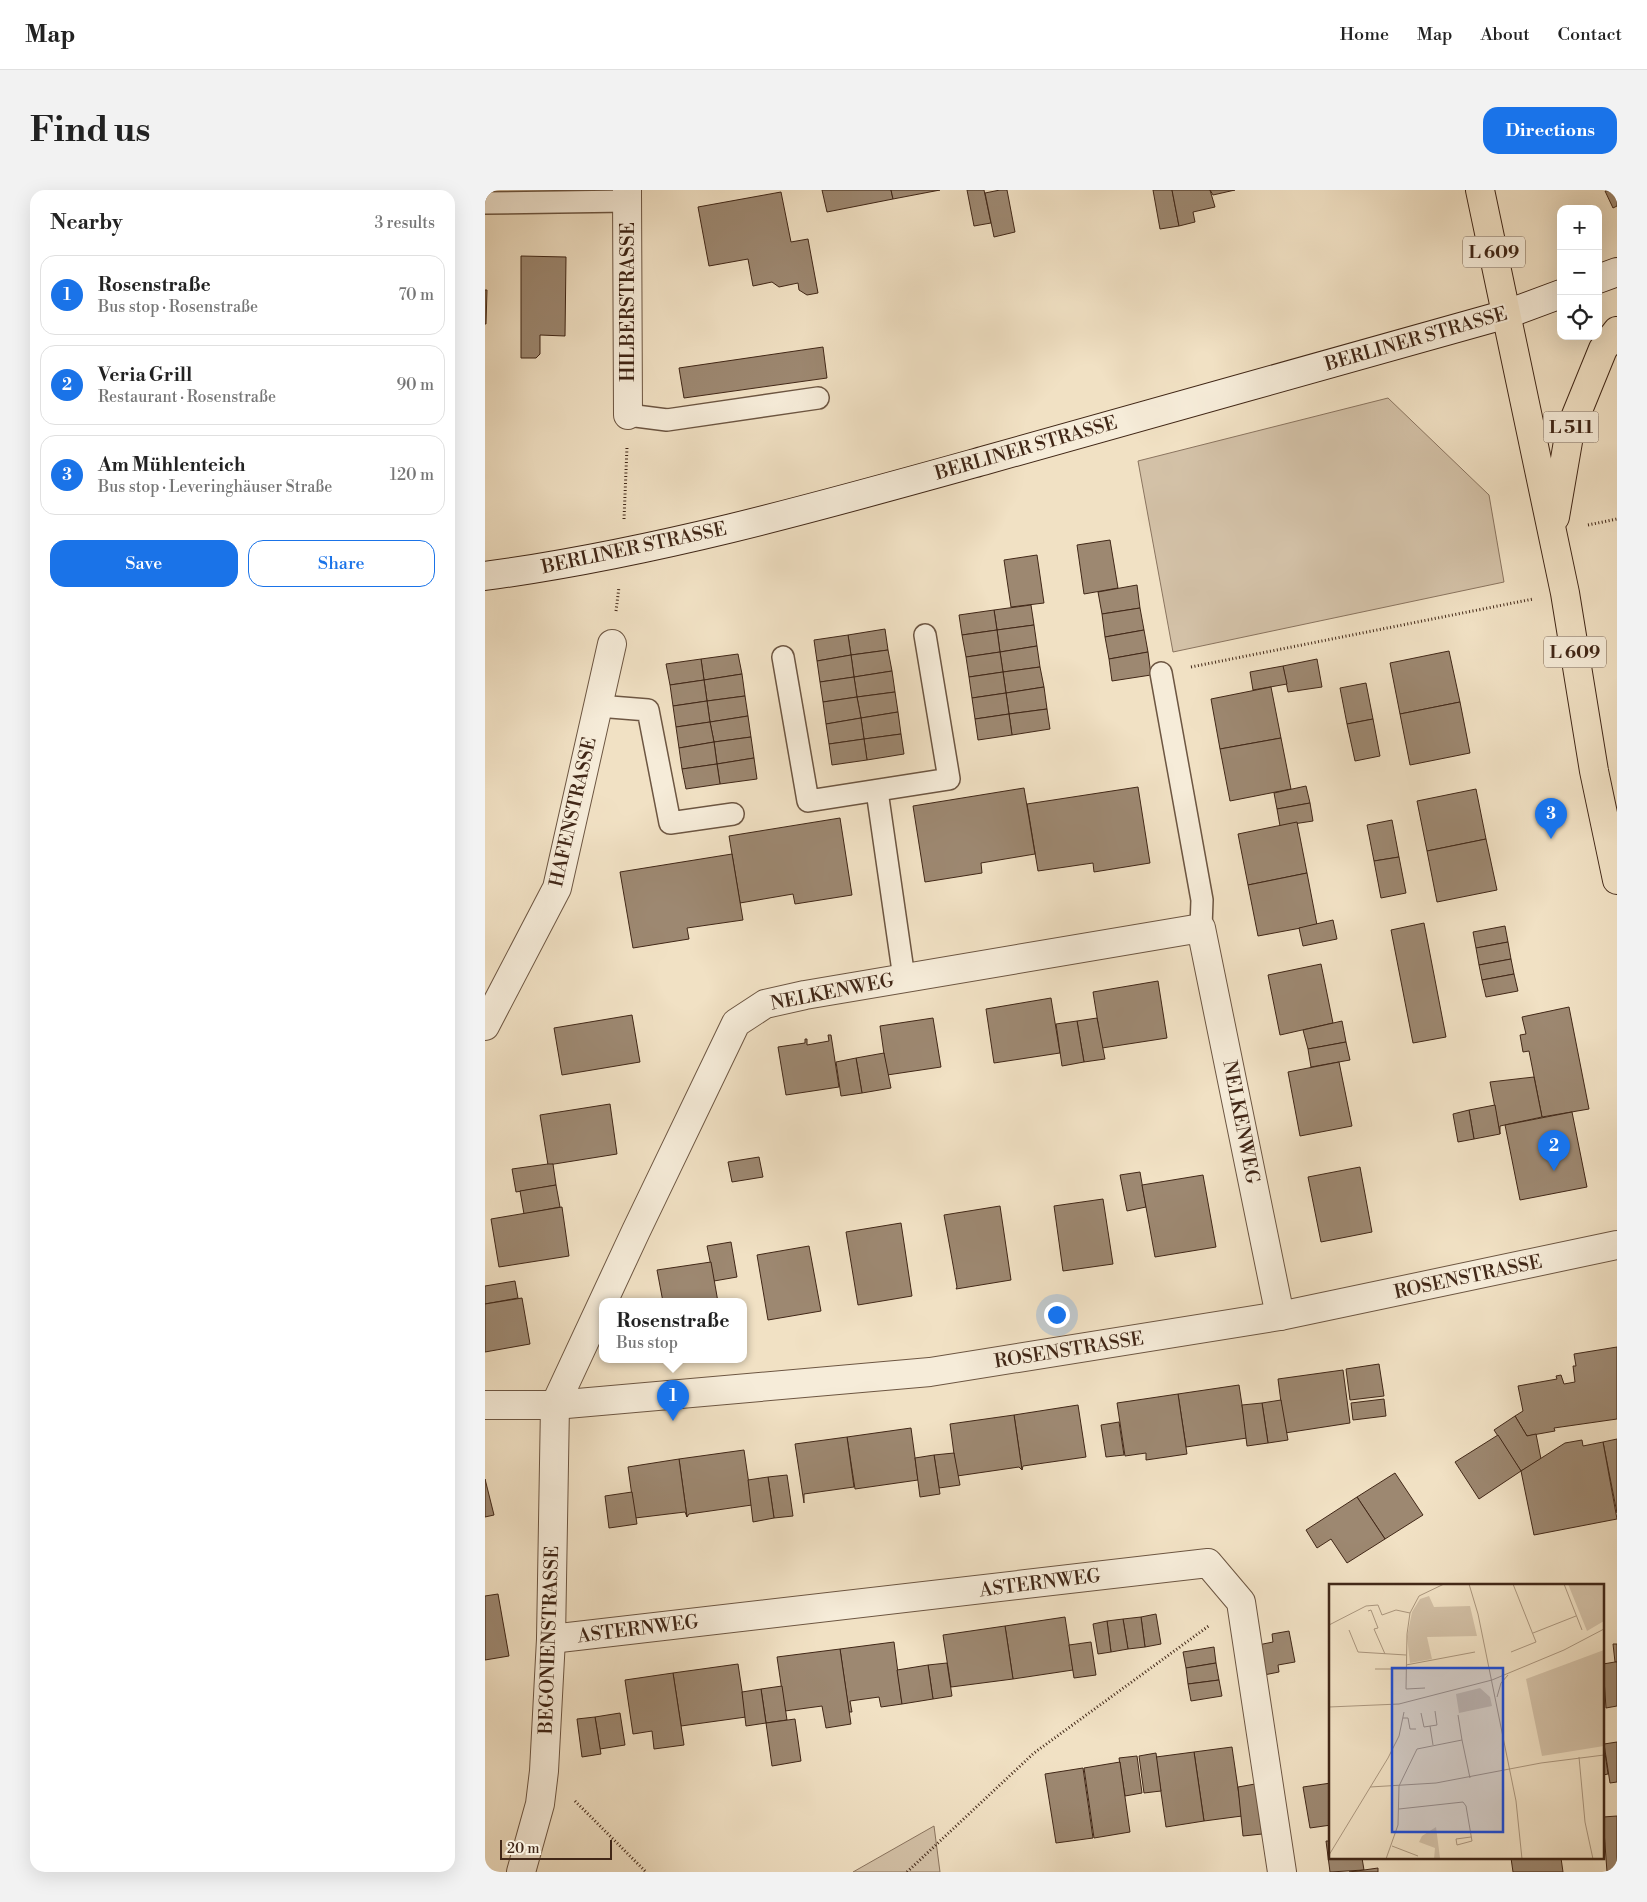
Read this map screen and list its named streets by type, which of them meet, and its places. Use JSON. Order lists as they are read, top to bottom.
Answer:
{
  "streets": {
    "main road": ["L 609", "L 511"],
    "street": [
      "HILBERSTRASSE",
      "BERLINER STRASSE",
      "HAFENSTRASSE",
      "NELKENWEG",
      "ROSENSTRASSE",
      "ASTERNWEG",
      "BEGONIENSTRASSE"
    ]
  },
  "crossings": [
    ["L 609", "BERLINER STRASSE"],
    ["L 609", "L 511"],
    ["NELKENWEG", "ROSENSTRASSE"],
    ["NELKENWEG", "BEGONIENSTRASSE"],
    ["ROSENSTRASSE", "BEGONIENSTRASSE"],
    ["ASTERNWEG", "BEGONIENSTRASSE"]
  ],
  "scale_bar": "20 m",
  "page": {
    "header": "Map",
    "nav": [
      "Home",
      "Map",
      "About",
      "Contact"
    ],
    "buttons": [
      "Directions",
      ["Save", "Share"]
    ],
    "title": "Find us",
    "heading": ["Nearby", "3 results"],
    "map_buttons": ["+", "−"],
    "list": [
      {
        "mark": "1",
        "name": "Rosenstraße",
        "note": "Bus stop · Rosenstraße",
        "value": "70 m"
      },
      {
        "mark": "2",
        "name": "Veria Grill",
        "note": "Restaurant · Rosenstraße",
        "value": "90 m"
      },
      {
        "mark": "3",
        "name": "Am Mühlenteich",
        "note": "Bus stop · Leveringhäuser Straße",
        "value": "120 m"
      }
    ],
    "pins": ["3", "2", "1"],
    "popup": ["Rosenstraße", "Bus stop"],
    "scale": "20 m"
  }
}
